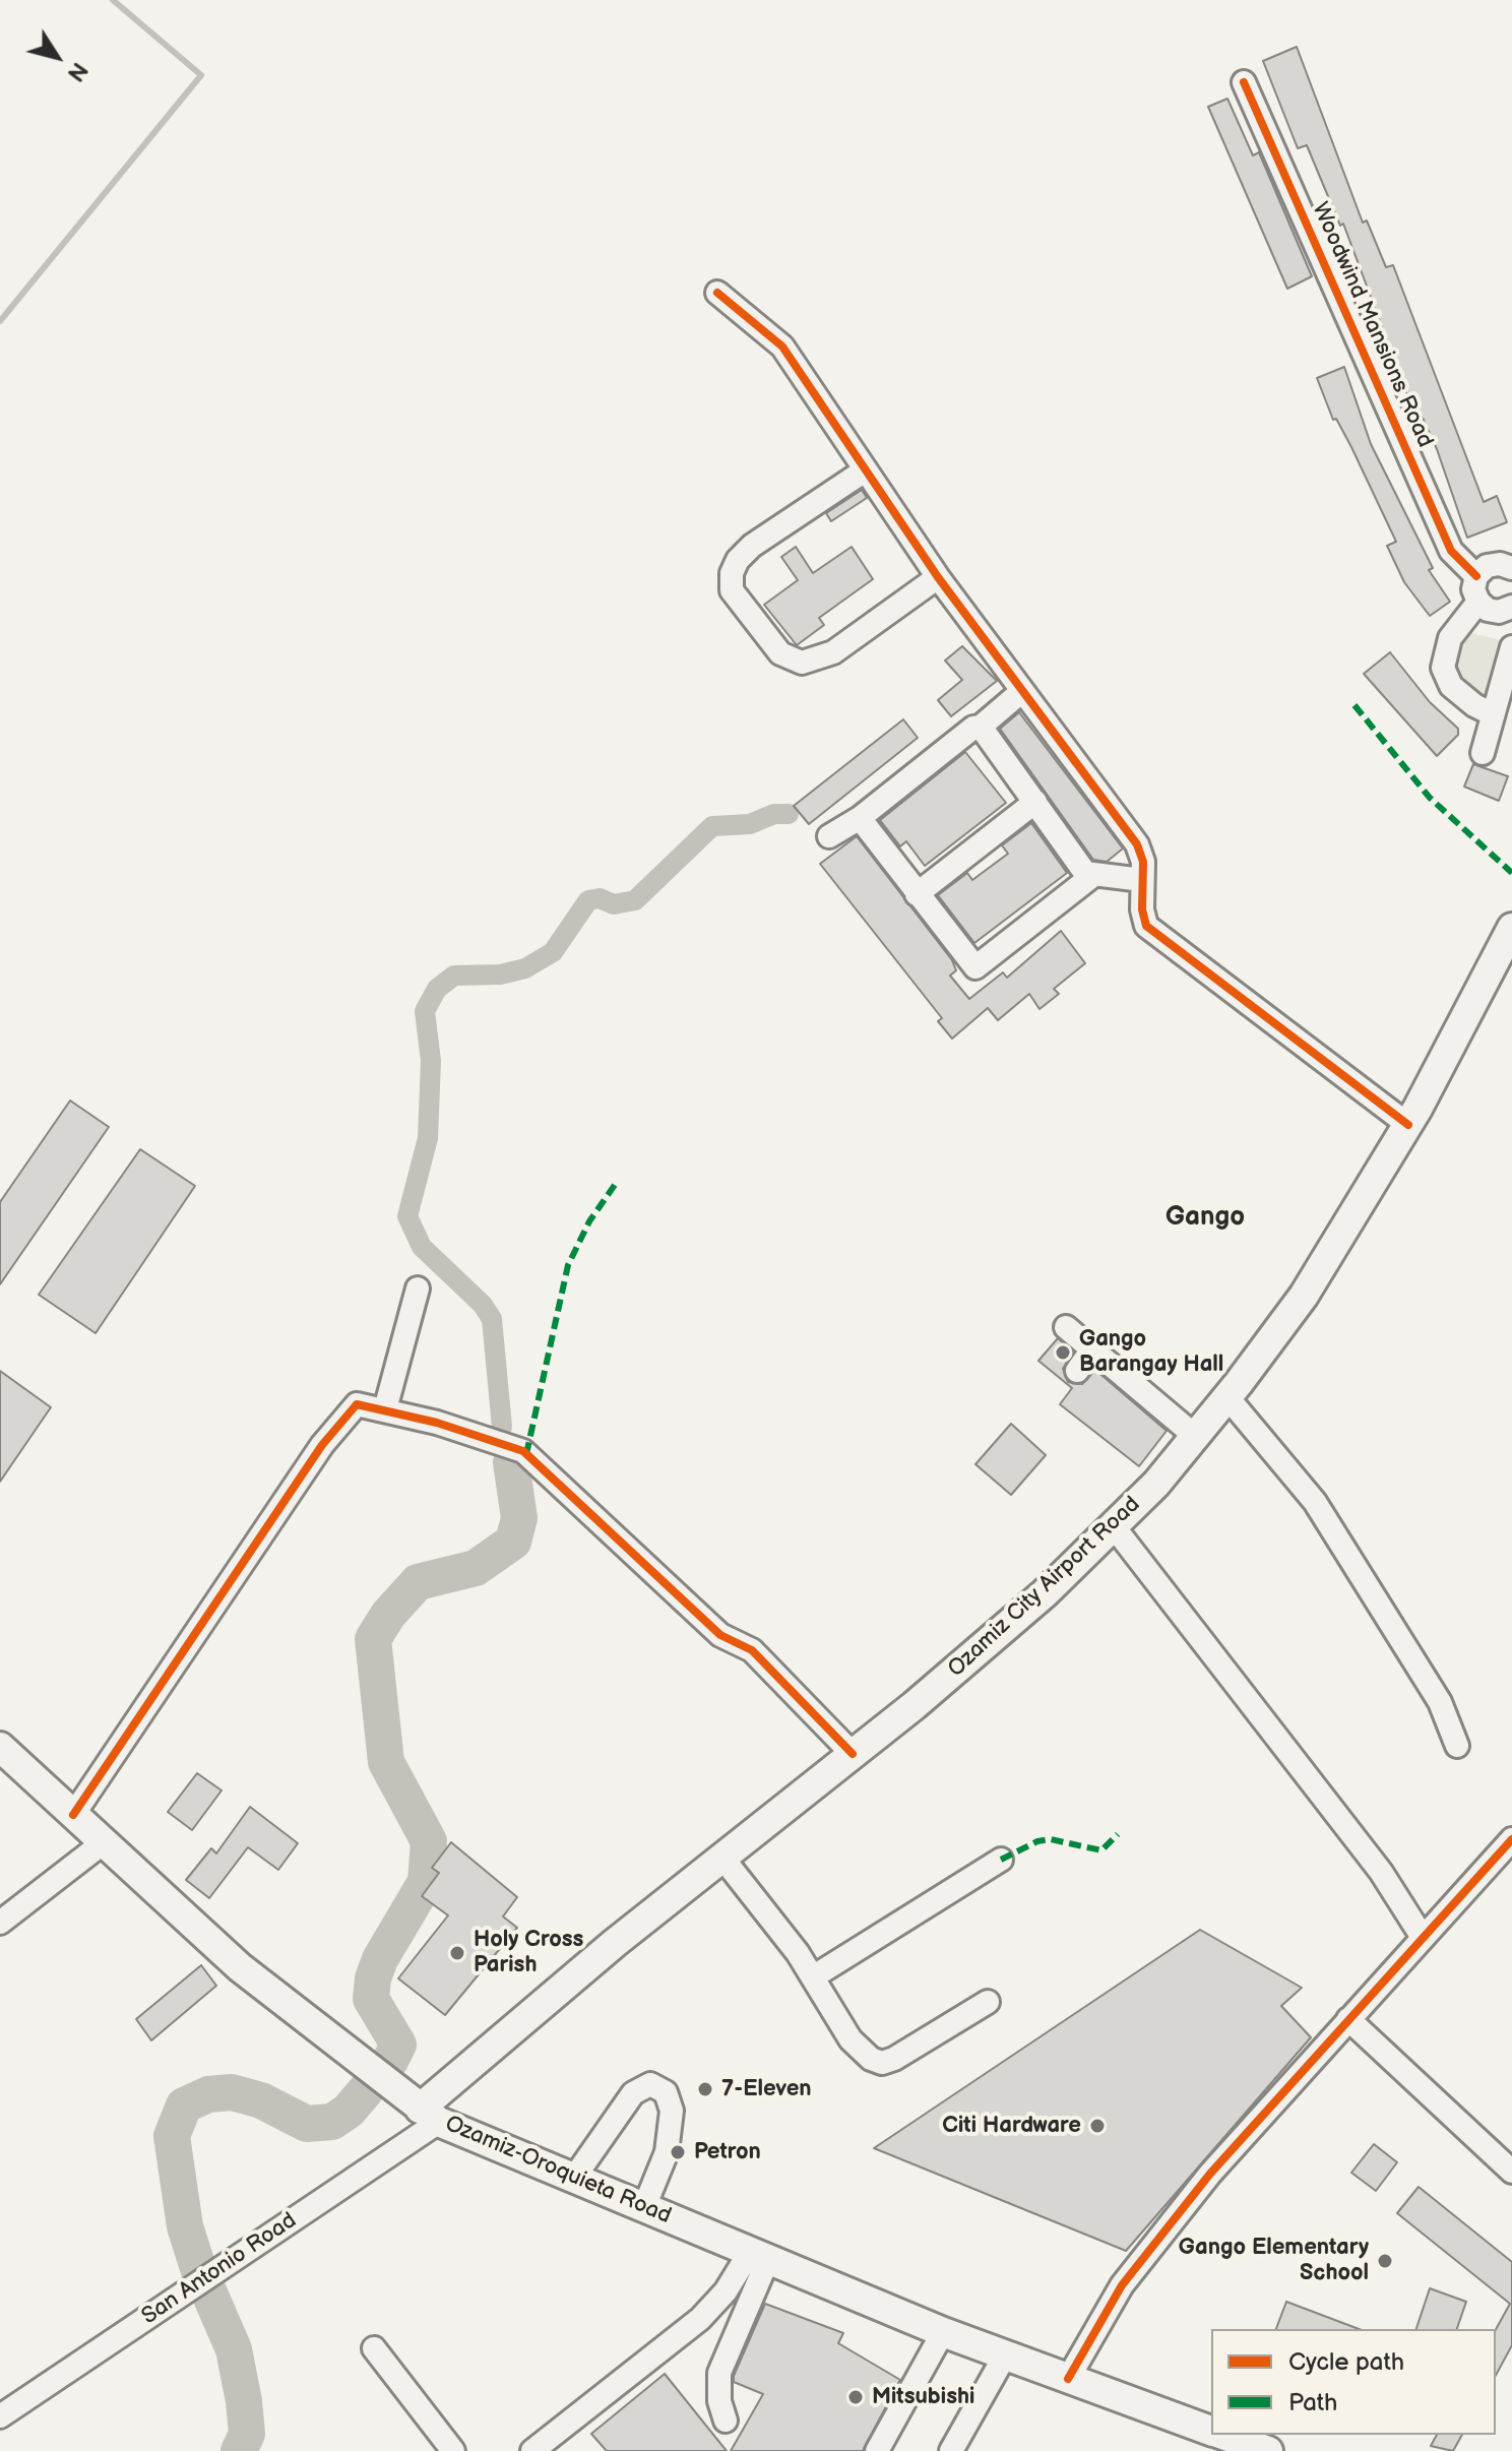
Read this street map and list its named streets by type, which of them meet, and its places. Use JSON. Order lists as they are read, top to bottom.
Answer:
{
  "streets": {
    "main road": ["Ozamiz City Airport Road", "Ozamiz-Oroquieta Road"],
    "street": ["Woodwind Mansions Road", "San Antonio Road"]
  },
  "crossings": [
    ["Ozamiz City Airport Road", "Ozamiz-Oroquieta Road"],
    ["Ozamiz City Airport Road", "San Antonio Road"],
    ["Ozamiz-Oroquieta Road", "San Antonio Road"]
  ],
  "districts": ["Gango"],
  "places": [
    "Gango Barangay Hall",
    "Holy Cross Parish",
    "7-Eleven",
    "Citi Hardware",
    "Petron",
    "Gango Elementary School",
    "Mitsubishi"
  ],
  "legend": ["Cycle path", "Path"],
  "north": "bottom right"
}
